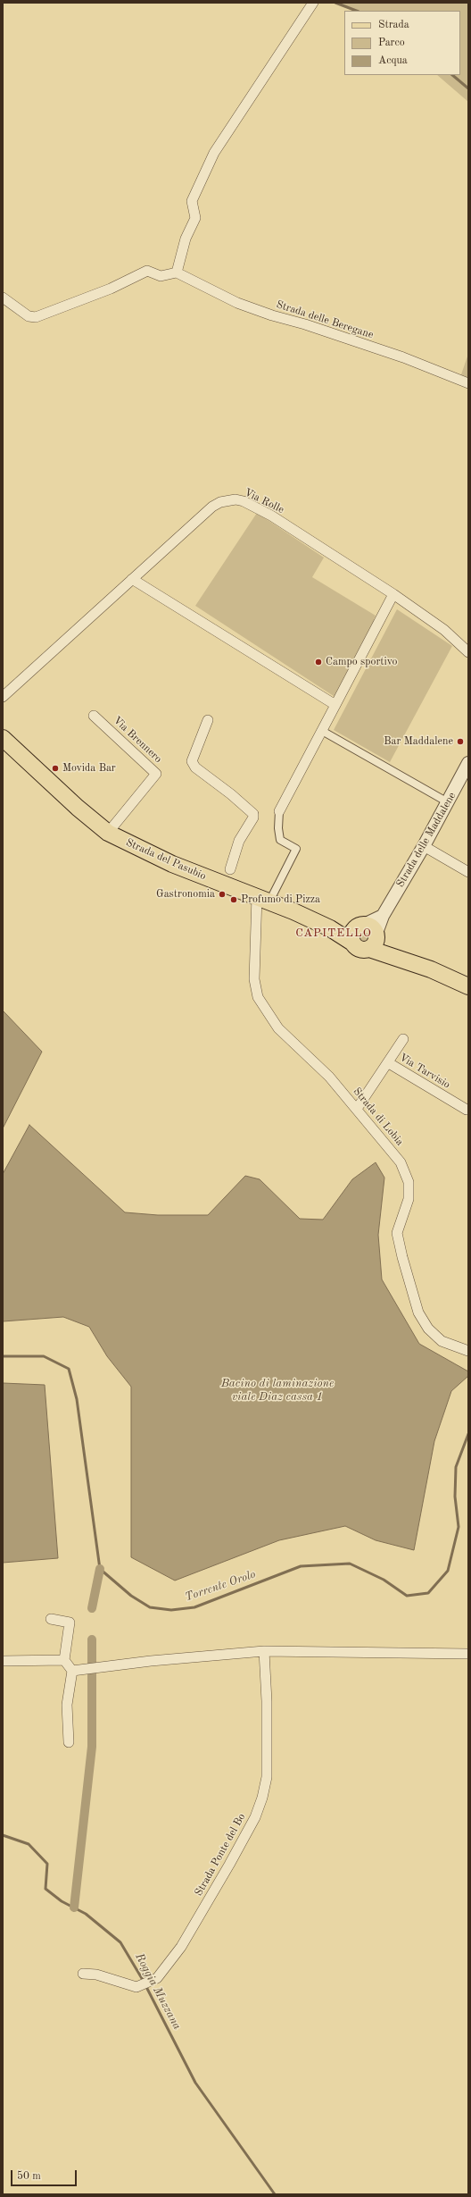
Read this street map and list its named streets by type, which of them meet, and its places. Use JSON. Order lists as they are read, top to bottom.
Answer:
{
  "streets": {
    "main road": ["Strada del Pasubio"],
    "street": [
      "Strada delle Beregane",
      "Via Rolle",
      "Via Brennero",
      "Strada delle Maddalene",
      "Via Tarvisio",
      "Strada di Lobia",
      "Strada Ponte del Bo"
    ]
  },
  "crossings": [
    ["Via Brennero", "Strada del Pasubio"],
    ["Strada delle Maddalene", "Strada del Pasubio"],
    ["Strada del Pasubio", "Strada di Lobia"],
    ["Via Tarvisio", "Strada di Lobia"]
  ],
  "districts": ["CAPITELLO"],
  "water": ["Bacino di laminazione viale Diaz cassa 1", "Torrente Orolo", "Roggia Muzzana"],
  "places": [
    "Campo sportivo",
    "Bar Maddalene",
    "Movida Bar",
    "Gastronomia",
    "Profumo di Pizza"
  ],
  "legend": ["Strada", "Parco", "Acqua"],
  "scale_bar": "50 m"
}
